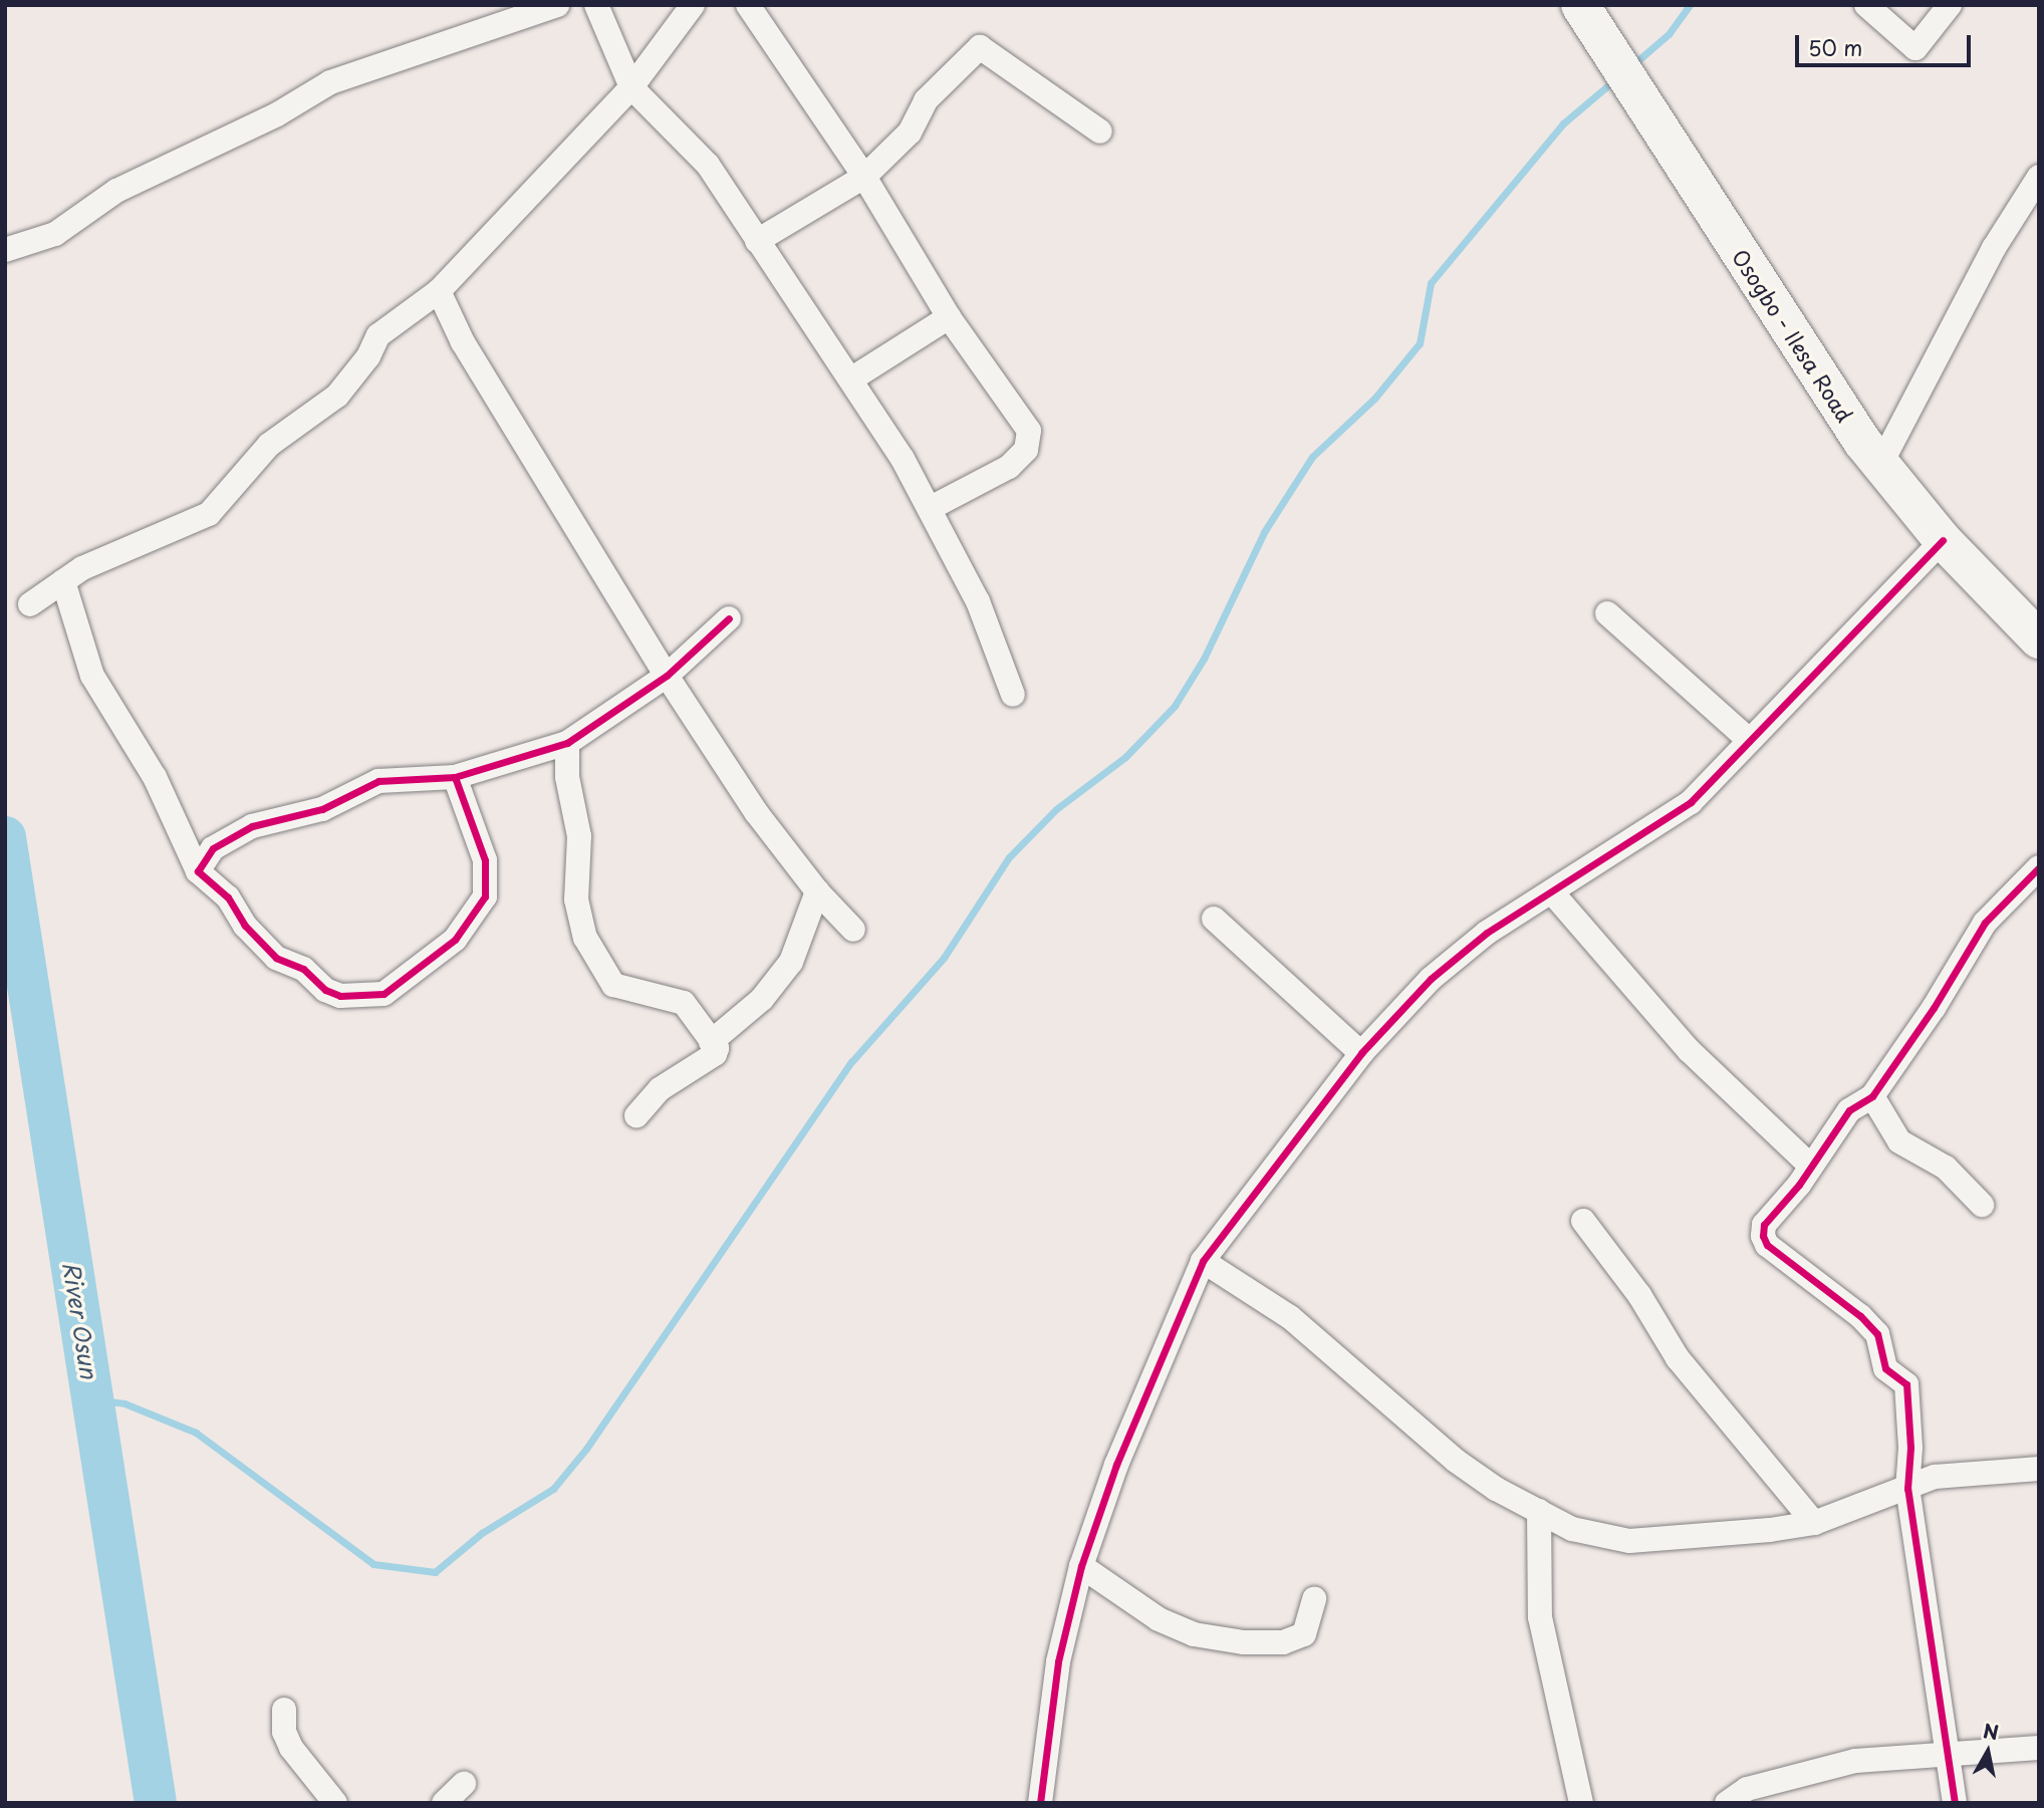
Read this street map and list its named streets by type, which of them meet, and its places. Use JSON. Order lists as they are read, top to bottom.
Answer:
{
  "streets": {
    "main road": ["Osogbo - Ilesa Road"]
  },
  "water": ["River Osun"],
  "scale_bar": "50 m",
  "north": "top"
}
